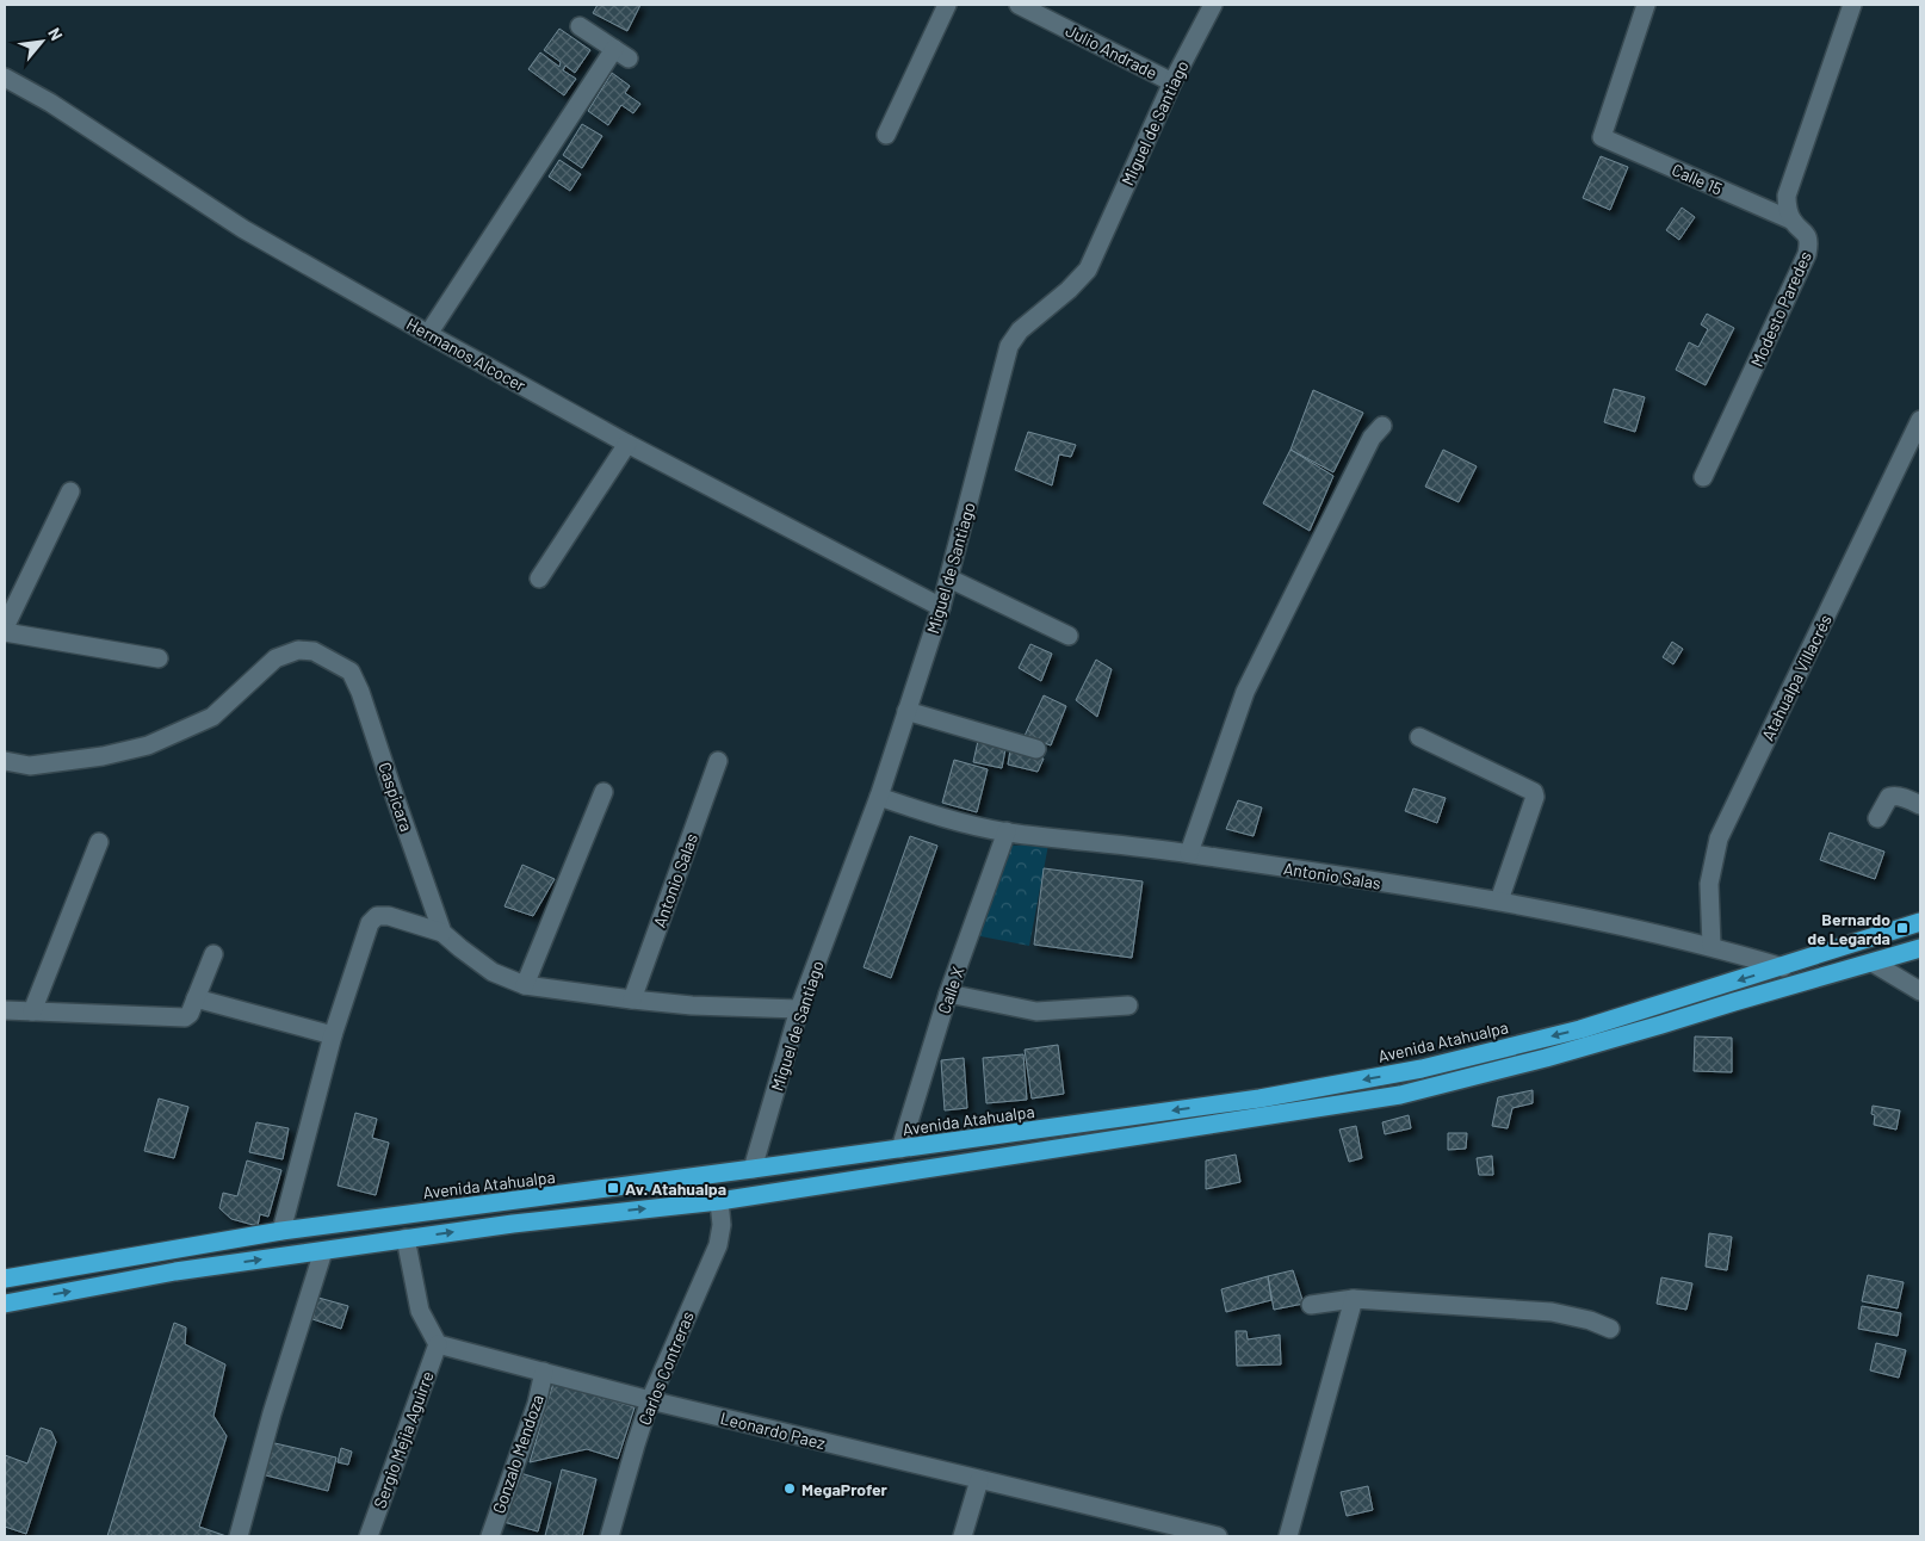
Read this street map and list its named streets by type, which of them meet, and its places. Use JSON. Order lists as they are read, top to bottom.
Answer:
{
  "streets": {
    "highway": ["Avenida Atahualpa"],
    "street": [
      "Julio Andrade",
      "Miguel de Santiago",
      "Calle 15",
      "Modesto Paredes",
      "Hermanos Alcocer",
      "Atahualpa Villacrés",
      "Caspicara",
      "Antonio Salas",
      "Calle X",
      "Carlos Contreras",
      "Leonardo Paez",
      "Sergio Mejia Aguirre",
      "Gonzalo Mendoza"
    ]
  },
  "crossings": [
    ["Julio Andrade", "Miguel de Santiago"],
    ["Miguel de Santiago", "Hermanos Alcocer"],
    ["Miguel de Santiago", "Antonio Salas"],
    ["Miguel de Santiago", "Avenida Atahualpa"],
    ["Calle 15", "Modesto Paredes"],
    ["Atahualpa Villacrés", "Antonio Salas"],
    ["Antonio Salas", "Calle X"],
    ["Antonio Salas", "Avenida Atahualpa"],
    ["Calle X", "Avenida Atahualpa"],
    ["Carlos Contreras", "Leonardo Paez"],
    ["Leonardo Paez", "Sergio Mejia Aguirre"],
    ["Leonardo Paez", "Gonzalo Mendoza"]
  ],
  "places": {
    "transit": ["Bernardo de Legarda", "Av. Atahualpa"],
    "other": ["MegaProfer"]
  },
  "north": "top right"
}
